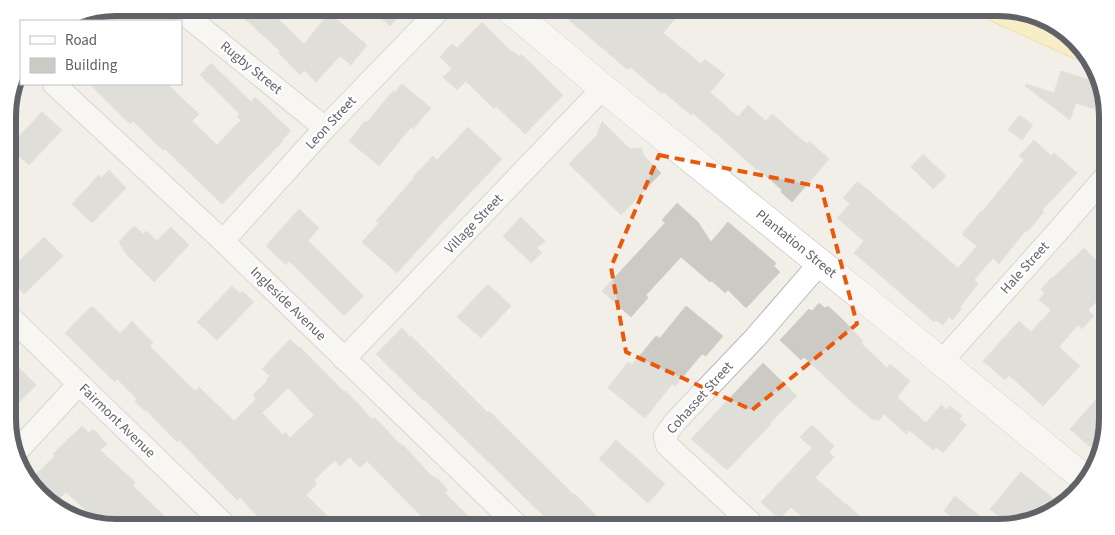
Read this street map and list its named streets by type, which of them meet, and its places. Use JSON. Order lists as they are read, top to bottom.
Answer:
{
  "streets": {
    "street": [
      "Rugby Street",
      "Leon Street",
      "Village Street",
      "Plantation Street",
      "Hale Street",
      "Ingleside Avenue",
      "Cohasset Street",
      "Fairmont Avenue"
    ]
  },
  "crossings": [
    ["Rugby Street", "Leon Street"],
    ["Leon Street", "Ingleside Avenue"],
    ["Village Street", "Plantation Street"],
    ["Village Street", "Ingleside Avenue"],
    ["Plantation Street", "Hale Street"],
    ["Plantation Street", "Cohasset Street"]
  ],
  "legend": ["Road", "Building"]
}
